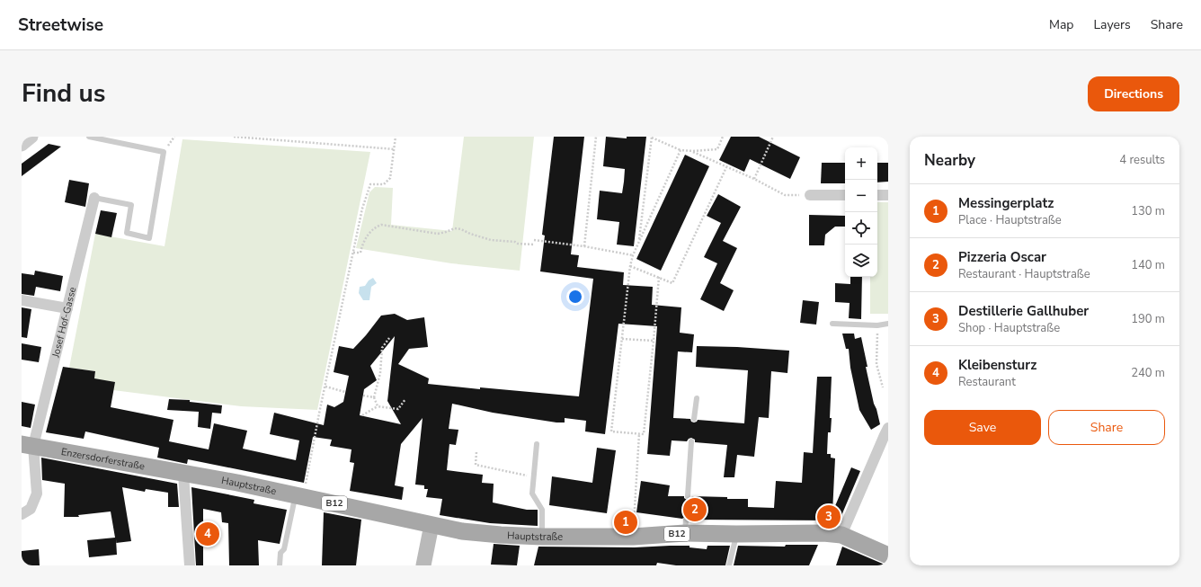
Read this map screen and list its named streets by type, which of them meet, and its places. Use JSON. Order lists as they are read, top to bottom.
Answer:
{
  "streets": {
    "main road": ["Enzersdorferstraße", "Hauptstraße", "B12"],
    "street": ["Josef Hof-Gasse"]
  },
  "crossings": [
    ["Josef Hof-Gasse", "Enzersdorferstraße"],
    ["Enzersdorferstraße", "Hauptstraße"]
  ],
  "page": {
    "header": "Streetwise",
    "nav": ["Map", "Layers", "Share"],
    "title": "Find us",
    "buttons": [
      "Directions",
      ["Save", "Share"]
    ],
    "heading": ["Nearby", "4 results"],
    "map_buttons": ["+", "−"],
    "list": [
      {
        "mark": "1",
        "name": "Messingerplatz",
        "note": "Place · Hauptstraße",
        "value": "130 m"
      },
      {
        "mark": "2",
        "name": "Pizzeria Oscar",
        "note": "Restaurant · Hauptstraße",
        "value": "140 m"
      },
      {
        "mark": "3",
        "name": "Destillerie Gallhuber",
        "note": "Shop · Hauptstraße",
        "value": "190 m"
      },
      {
        "mark": "4",
        "name": "Kleibensturz",
        "note": "Restaurant",
        "value": "240 m"
      }
    ],
    "pins": [
      "2",
      "3",
      "1",
      "4"
    ]
  }
}
